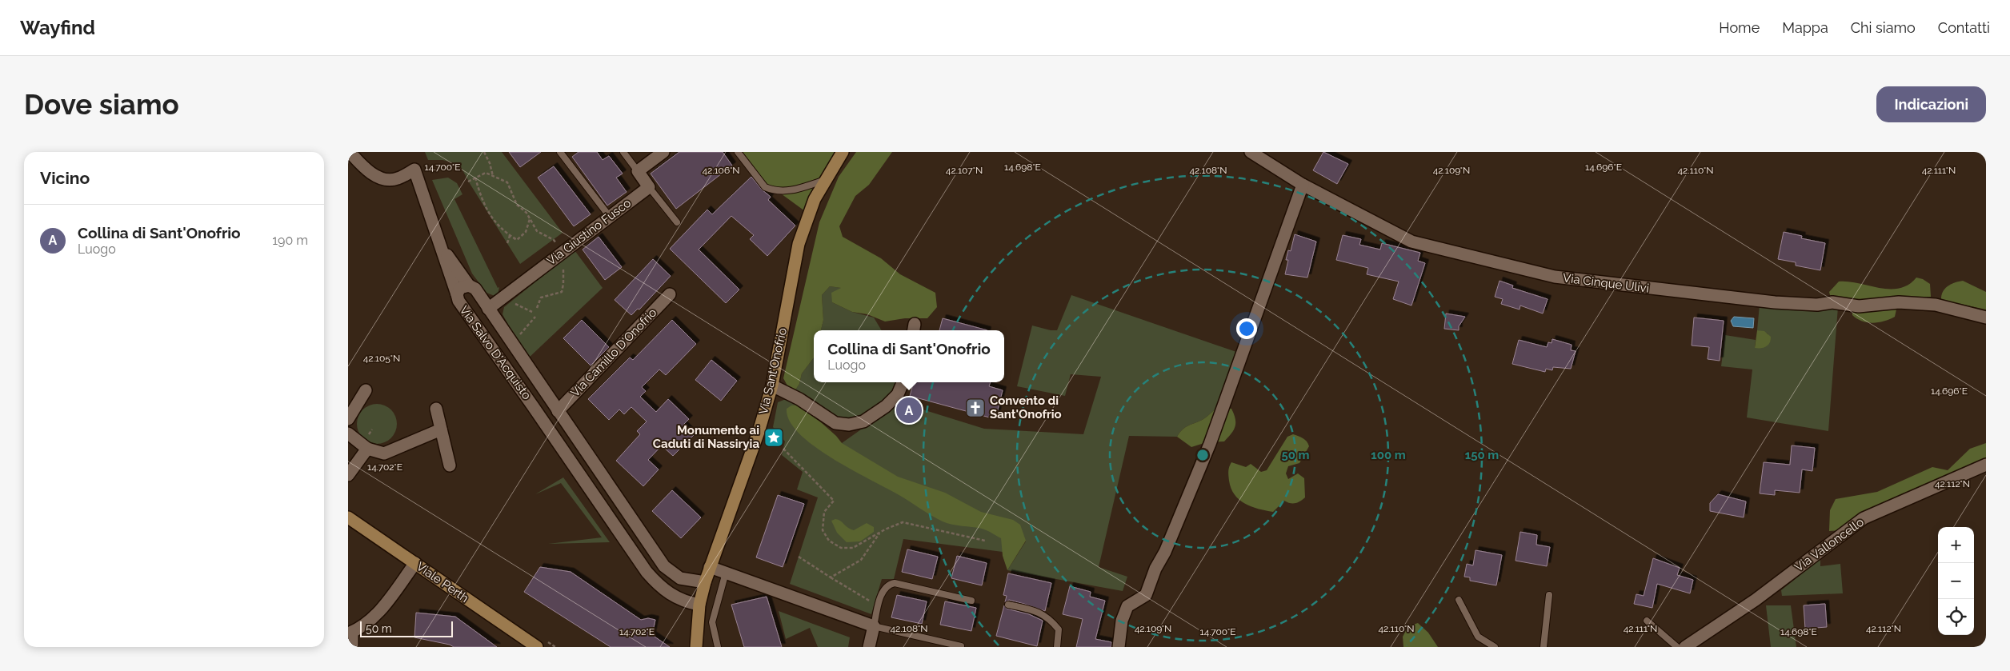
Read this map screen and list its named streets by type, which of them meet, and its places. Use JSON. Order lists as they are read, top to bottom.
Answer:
{
  "streets": {
    "street": [
      "Via Giustino Fusco",
      "Via Cinque Ulivi",
      "Via Salvo D'Acquisto",
      "Via Camillo D'Onofrio",
      "Via Sant'Onofrio",
      "Via Valloncello",
      "Viale Perth"
    ]
  },
  "crossings": [
    ["Via Giustino Fusco", "Via Salvo D'Acquisto"],
    ["Via Salvo D'Acquisto", "Via Camillo D'Onofrio"],
    ["Via Salvo D'Acquisto", "Via Sant'Onofrio"]
  ],
  "places": {
    "church": ["Convento di Sant'Onofrio"],
    "place": ["Monumento ai Caduti di Nassiryia"]
  },
  "scale_bar": "50 m",
  "page": {
    "header": "Wayfind",
    "nav": [
      "Home",
      "Mappa",
      "Chi siamo",
      "Contatti"
    ],
    "buttons": "Indicazioni",
    "title": "Dove siamo",
    "heading": "Vicino",
    "list": [
      {
        "mark": "A",
        "name": "Collina di Sant'Onofrio",
        "note": "Luogo",
        "value": "190 m"
      }
    ],
    "popup": ["Collina di Sant'Onofrio", "Luogo"],
    "pins": "A",
    "map_buttons": ["+", "−"],
    "scale": "50 m"
  },
  "coordinates": [
    "14.700°E",
    "14.698°E",
    "14.696°E",
    "42.106°N",
    "42.107°N",
    "42.108°N",
    "42.109°N",
    "42.110°N",
    "42.111°N",
    "42.105°N",
    "14.702°E",
    "42.112°N"
  ],
  "rings": ["50 m", "100 m", "150 m"]
}
